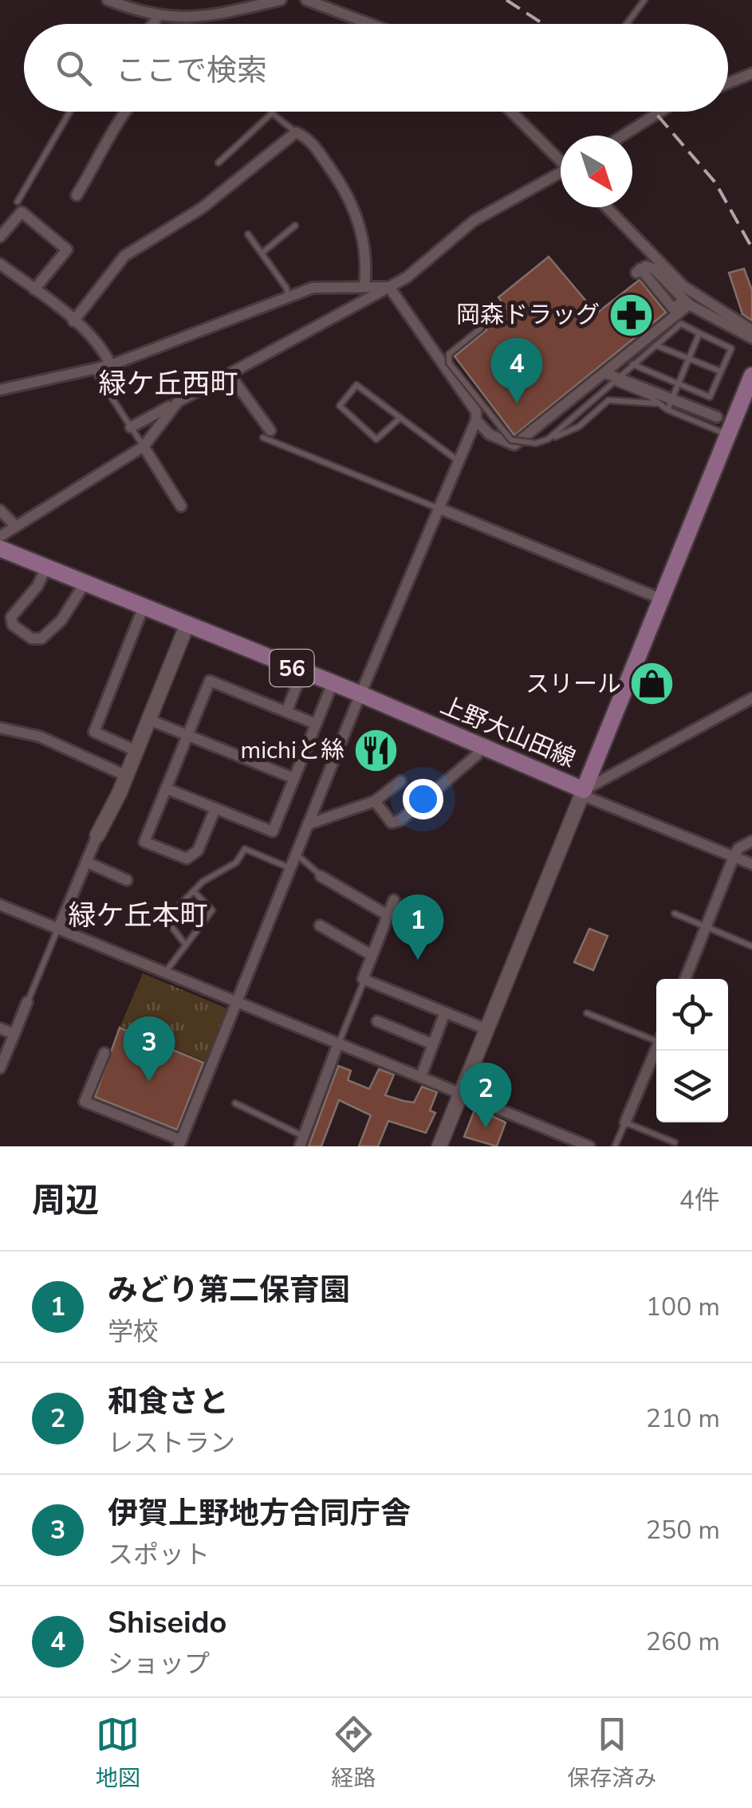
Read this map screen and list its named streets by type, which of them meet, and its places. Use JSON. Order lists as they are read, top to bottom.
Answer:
{
  "streets": {
    "main road": ["56", "上野大山田線"]
  },
  "districts": ["緑ケ丘西町", "緑ケ丘本町"],
  "places": {
    "pharmacy": ["岡森ドラッグ"],
    "shop": ["スリール"],
    "restaurant": ["michiと絲"]
  },
  "north": "bottom right",
  "page": {
    "search": "ここで検索",
    "pins": [
      "4",
      "1",
      "3",
      "2"
    ],
    "heading": ["周辺", "4件"],
    "list": [
      {
        "mark": "1",
        "name": "みどり第二保育園",
        "note": "学校",
        "value": "100 m"
      },
      {
        "mark": "2",
        "name": "和食さと",
        "note": "レストラン",
        "value": "210 m"
      },
      {
        "mark": "3",
        "name": "伊賀上野地方合同庁舎",
        "note": "スポット",
        "value": "250 m"
      },
      {
        "mark": "4",
        "name": "Shiseido",
        "note": "ショップ",
        "value": "260 m"
      }
    ],
    "nav": ["地図", "経路", "保存済み"]
  }
}
